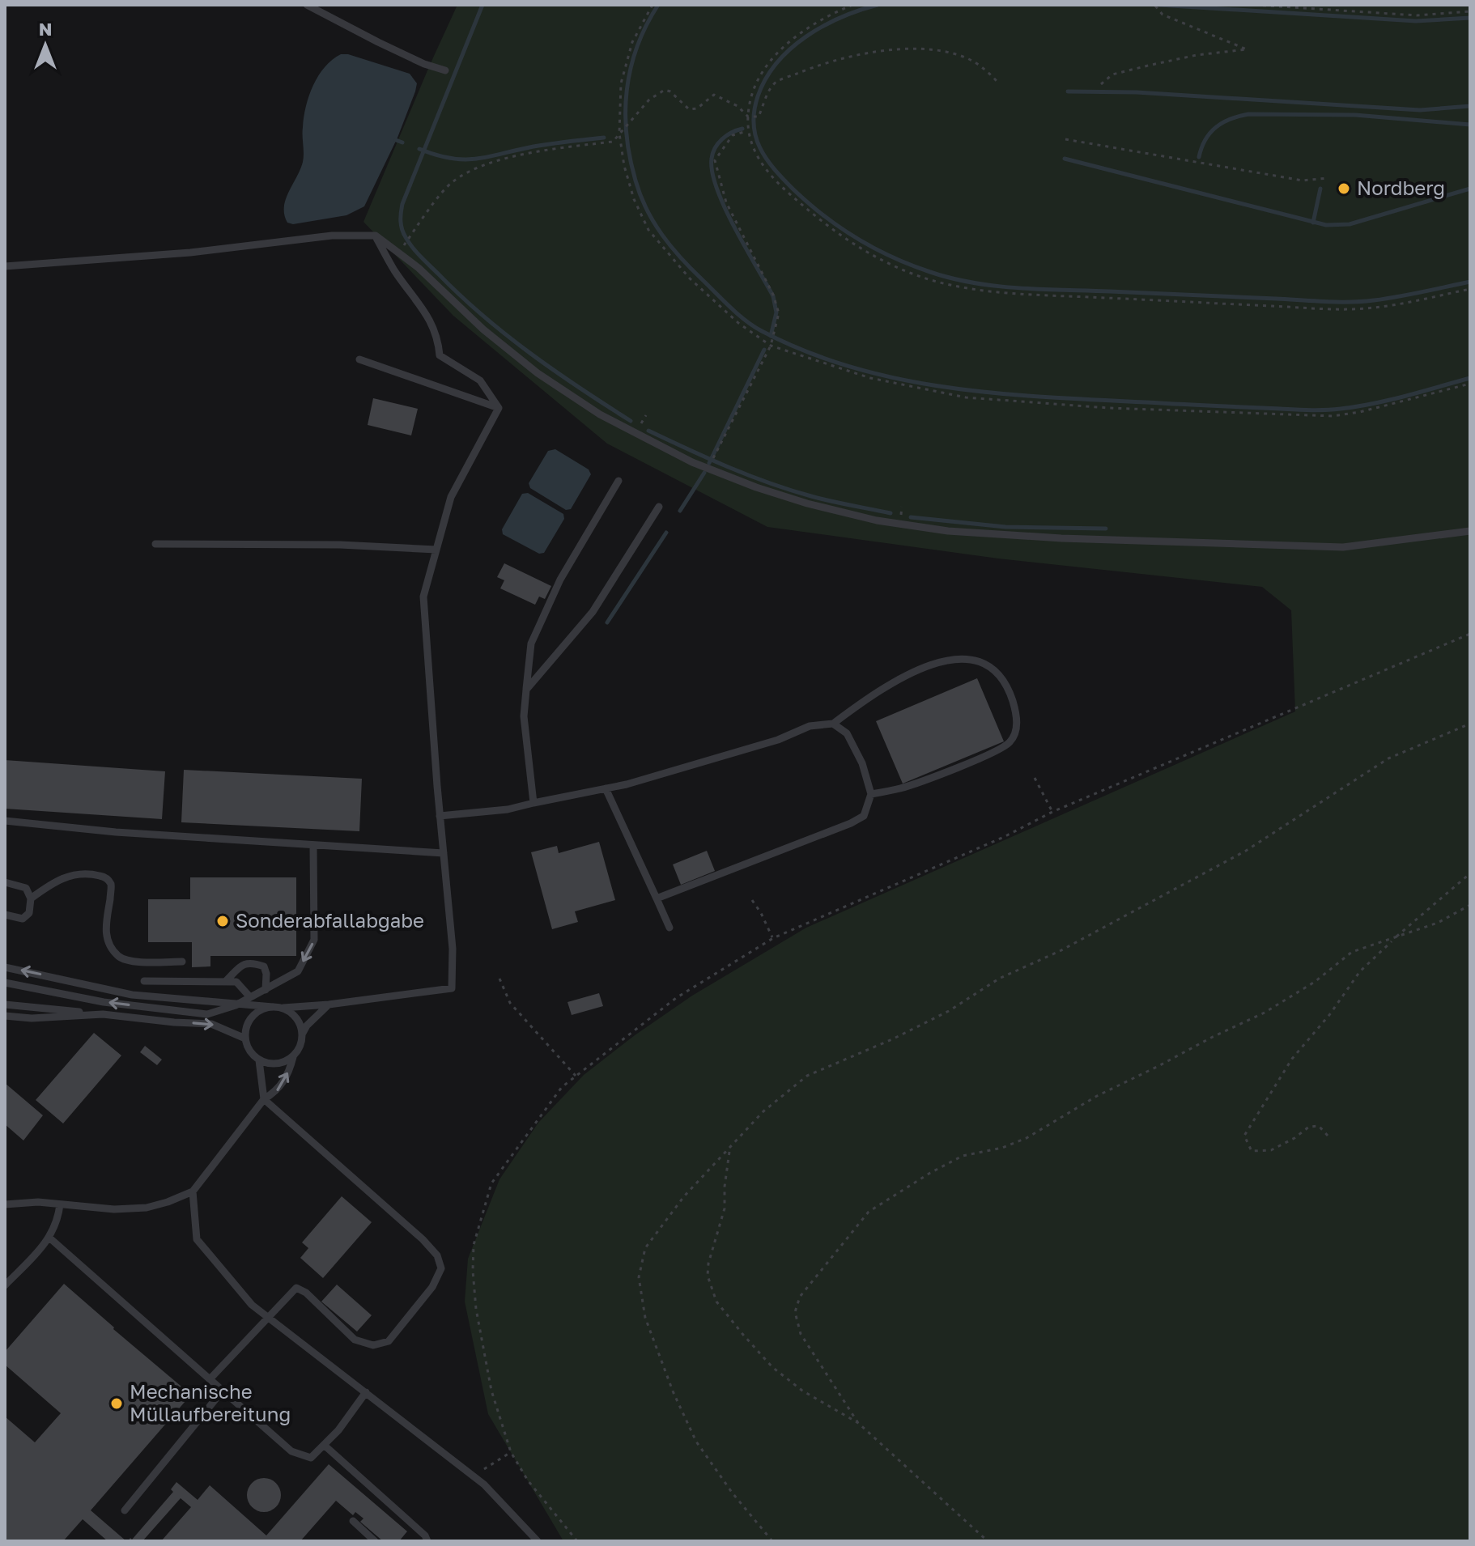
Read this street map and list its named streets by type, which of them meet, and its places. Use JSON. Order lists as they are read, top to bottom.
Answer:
{
  "places": ["Nordberg", "Sonderabfallabgabe", "Mechanische Müllaufbereitung"],
  "north": "top"
}
